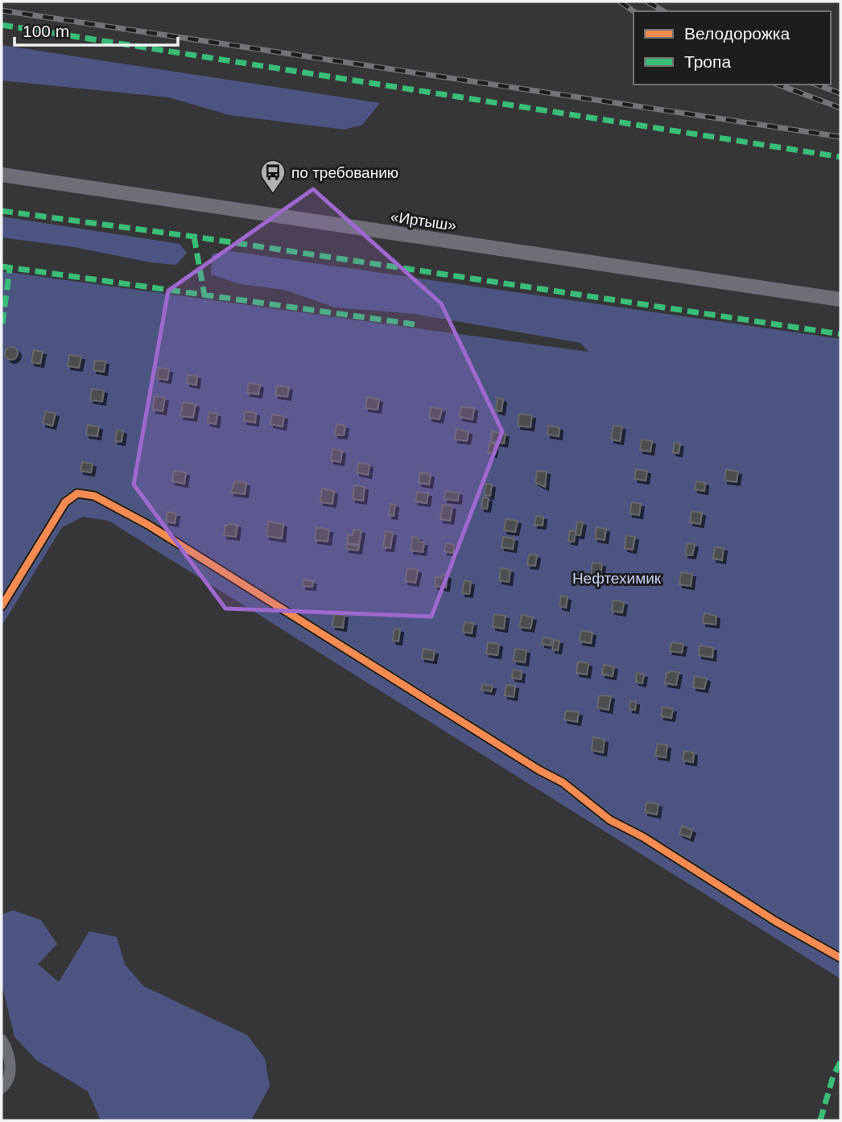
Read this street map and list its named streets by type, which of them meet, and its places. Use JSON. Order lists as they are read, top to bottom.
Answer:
{
  "streets": {
    "main road": ["«Иртыш»"]
  },
  "parks": ["Нефтехимик"],
  "places": {
    "bus stop": ["по требованию"]
  },
  "legend": ["Велодорожка", "Тропа"],
  "scale_bar": "100 m"
}
